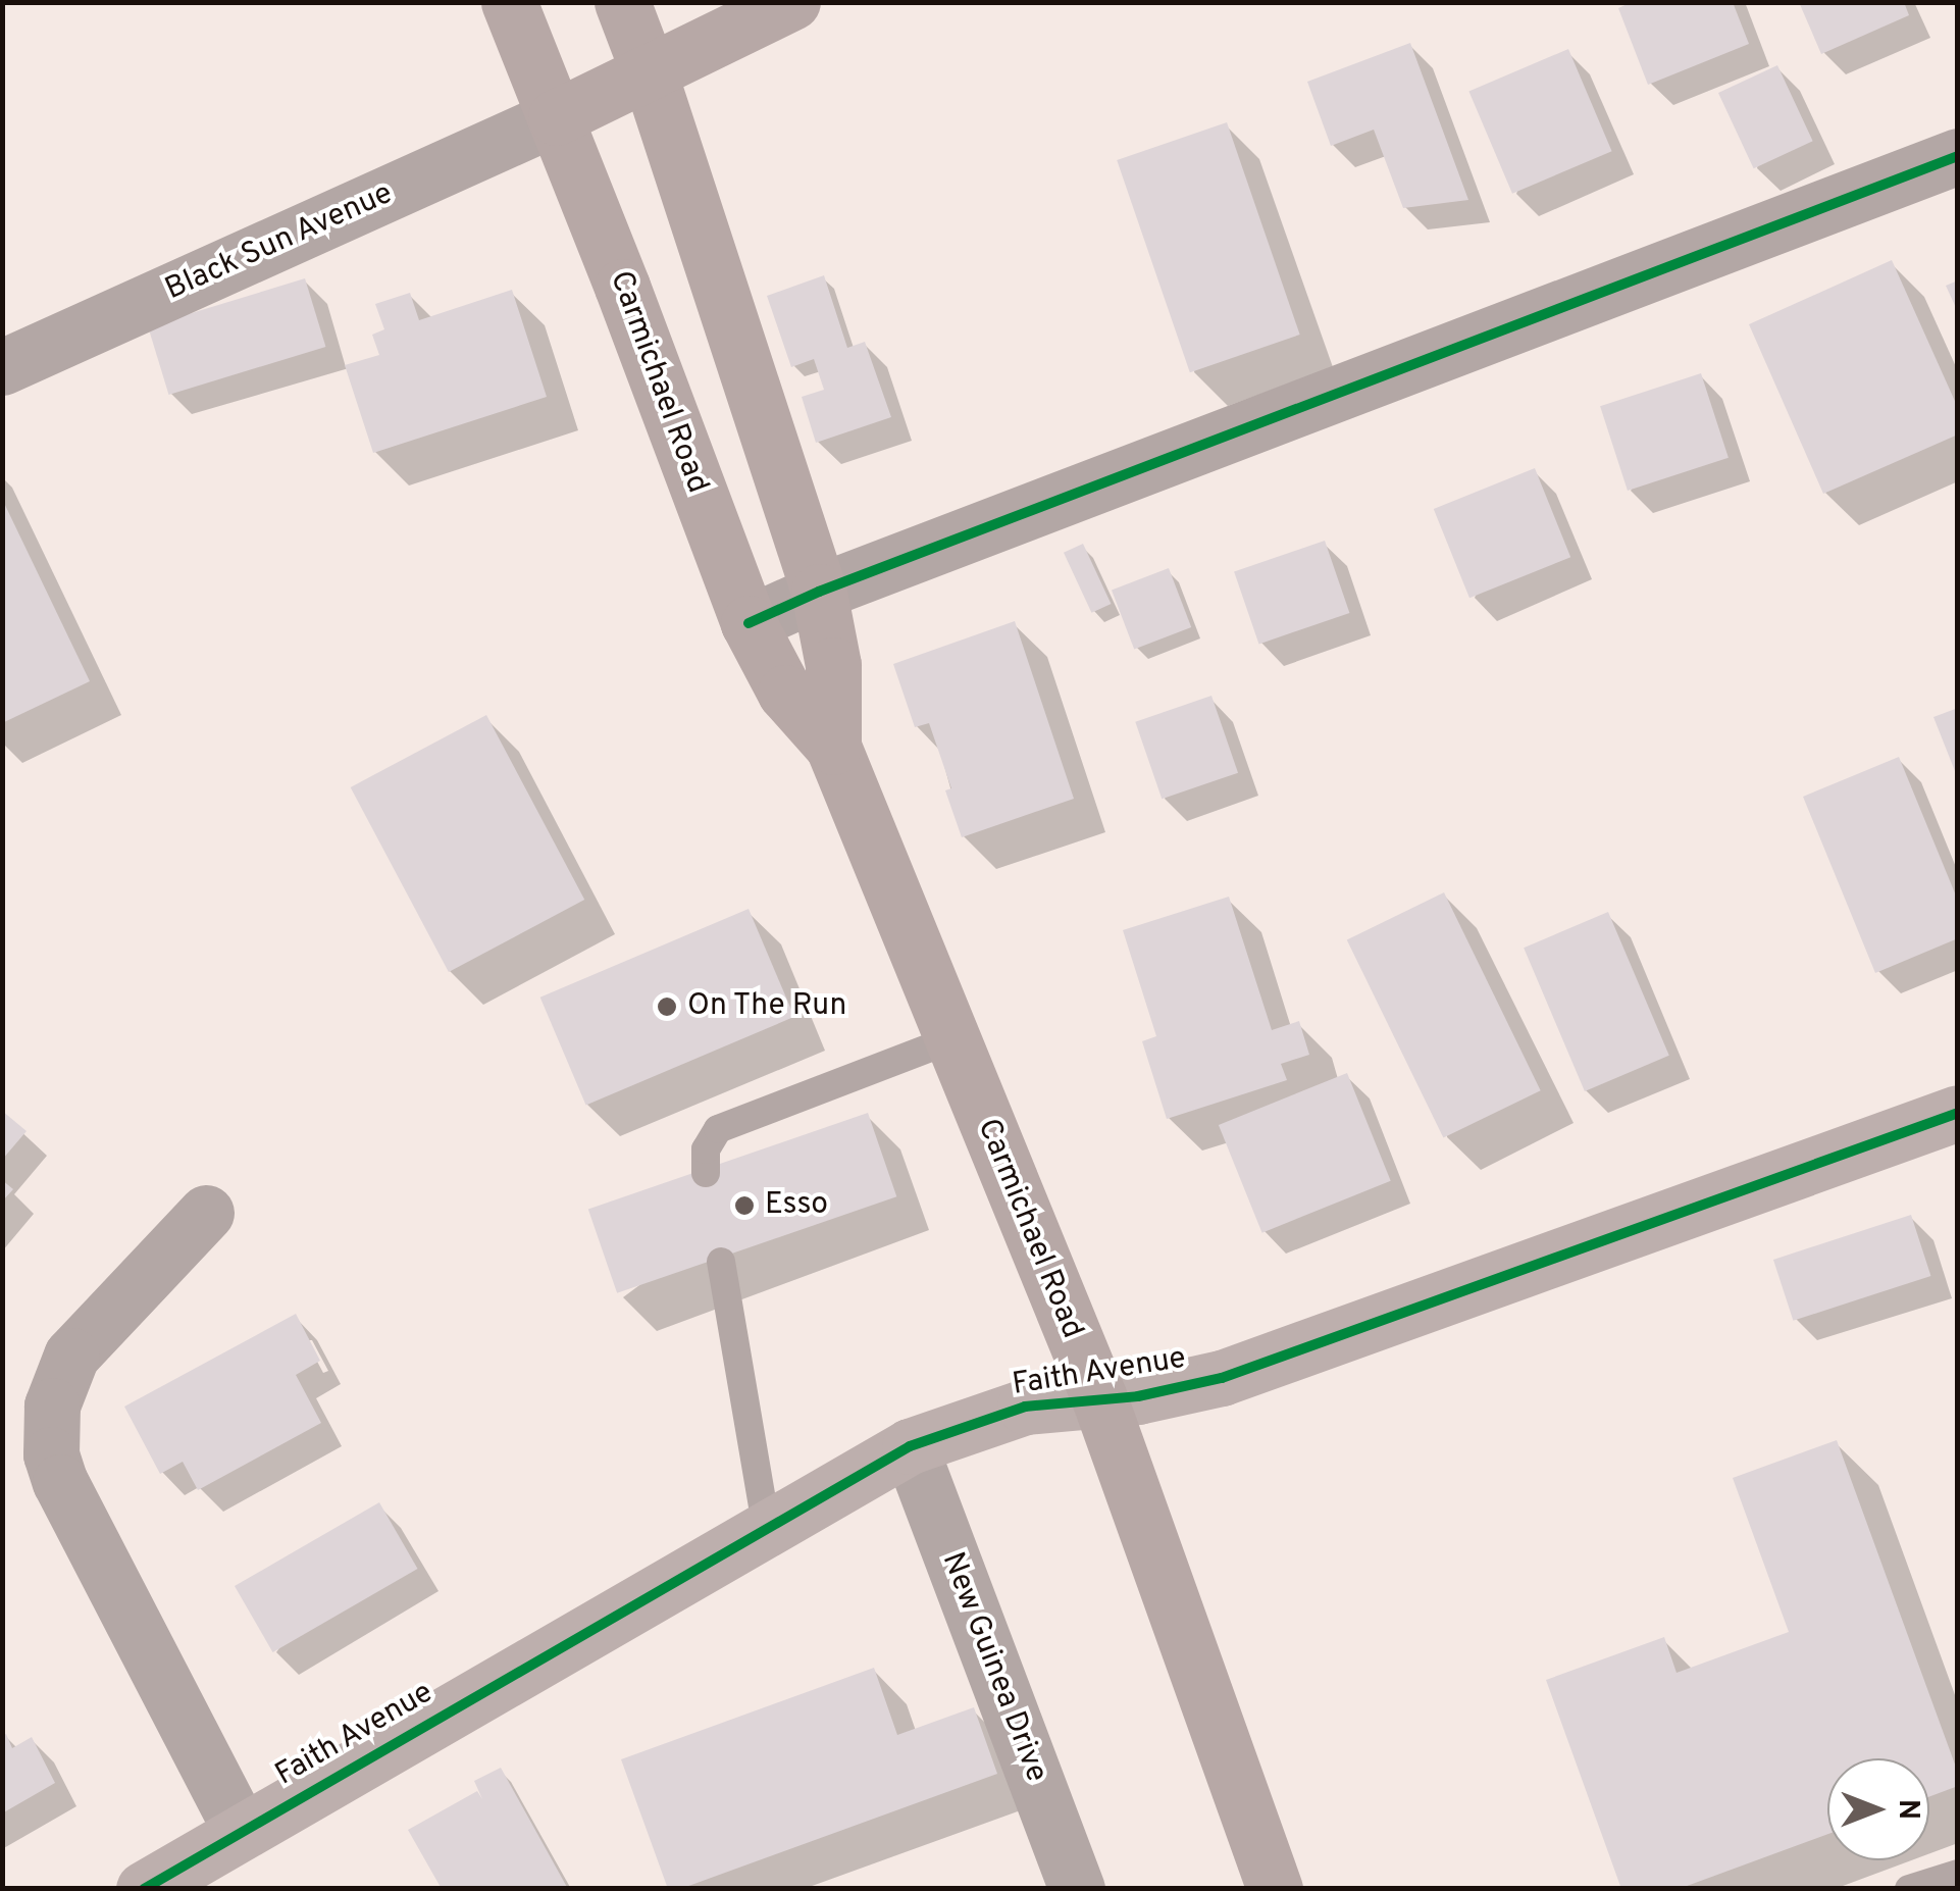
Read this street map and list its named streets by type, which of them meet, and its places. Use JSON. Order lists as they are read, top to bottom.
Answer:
{
  "streets": {
    "main road": ["Carmichael Road"],
    "street": ["Black Sun Avenue", "Faith Avenue", "New Guinea Drive"]
  },
  "crossings": [
    ["Black Sun Avenue", "Carmichael Road"],
    ["Carmichael Road", "Faith Avenue"],
    ["Faith Avenue", "New Guinea Drive"]
  ],
  "places": ["On The Run", "Esso"],
  "north": "right"
}
